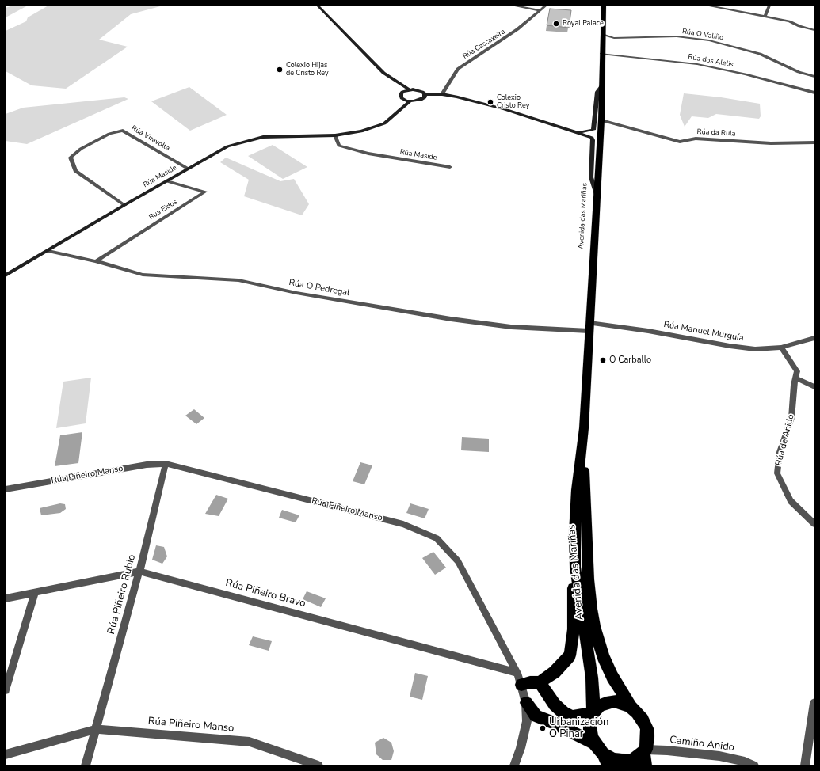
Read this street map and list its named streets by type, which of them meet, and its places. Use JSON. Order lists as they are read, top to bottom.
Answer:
{
  "streets": {
    "highway": ["Avenida das Mariñas"],
    "street": [
      "Rúa O Valiño",
      "Rúa Cascaxeira",
      "Rúa dos Alelis",
      "Rúa da Rula",
      "Rúa Viravolta",
      "Rúa Maside",
      "Rúa Eidos",
      "Rúa O Pedregal",
      "Rúa Manuel Murguía",
      "Rúa de Anido",
      "Rúa Piñeiro Manso",
      "Rúa Piñeiro Bravo",
      "Rúa Piñeiro Rubio",
      "Camiño Anido"
    ]
  },
  "crossings": [
    ["Rúa O Valiño", "Avenida das Mariñas"],
    ["Rúa dos Alelis", "Avenida das Mariñas"],
    ["Rúa da Rula", "Avenida das Mariñas"],
    ["Rúa Viravolta", "Rúa Maside"],
    ["Rúa Maside", "Rúa Eidos"],
    ["Rúa Maside", "Rúa O Pedregal"],
    ["Rúa Eidos", "Rúa O Pedregal"],
    ["Avenida das Mariñas", "Rúa O Pedregal"],
    ["Avenida das Mariñas", "Rúa Manuel Murguía"],
    ["Avenida das Mariñas", "Camiño Anido"],
    ["Rúa O Pedregal", "Rúa Manuel Murguía"],
    ["Rúa Manuel Murguía", "Rúa de Anido"],
    ["Rúa Piñeiro Manso", "Rúa Piñeiro Bravo"],
    ["Rúa Piñeiro Manso", "Rúa Piñeiro Rubio"],
    ["Rúa Piñeiro Bravo", "Rúa Piñeiro Rubio"]
  ],
  "places": [
    "Royal Palace",
    "Colexio Hijas de Cristo Rey",
    "Colexio Cristo Rey",
    "O Carballo",
    "Urbanización O Pinar"
  ]
}
